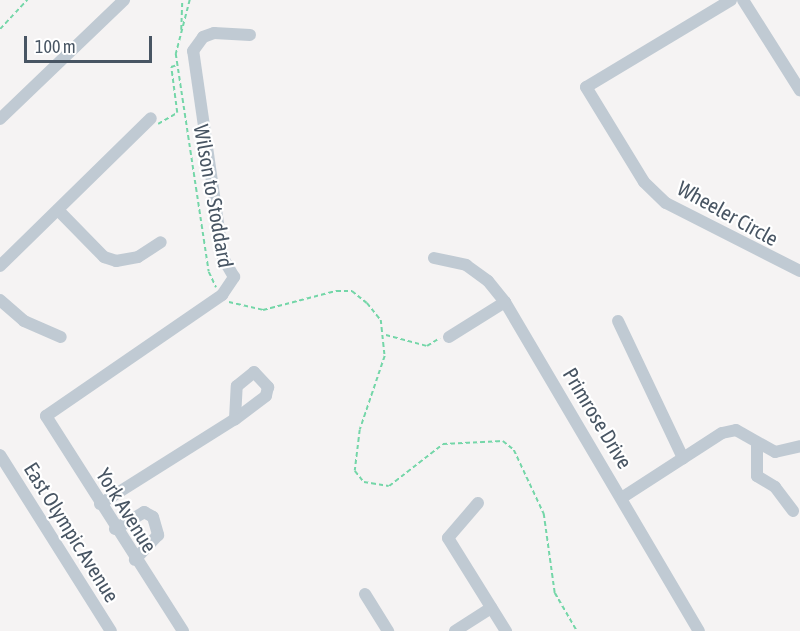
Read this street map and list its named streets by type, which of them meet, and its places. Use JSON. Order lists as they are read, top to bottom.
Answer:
{
  "streets": {
    "street": [
      "Wheeler Circle",
      "Primrose Drive",
      "York Avenue",
      "East Olympic Avenue"
    ],
    "path": ["Wilson to Stoddard"]
  },
  "crossings": [
    ["Wilson to Stoddard", "York Avenue"]
  ],
  "scale_bar": "100 m"
}
